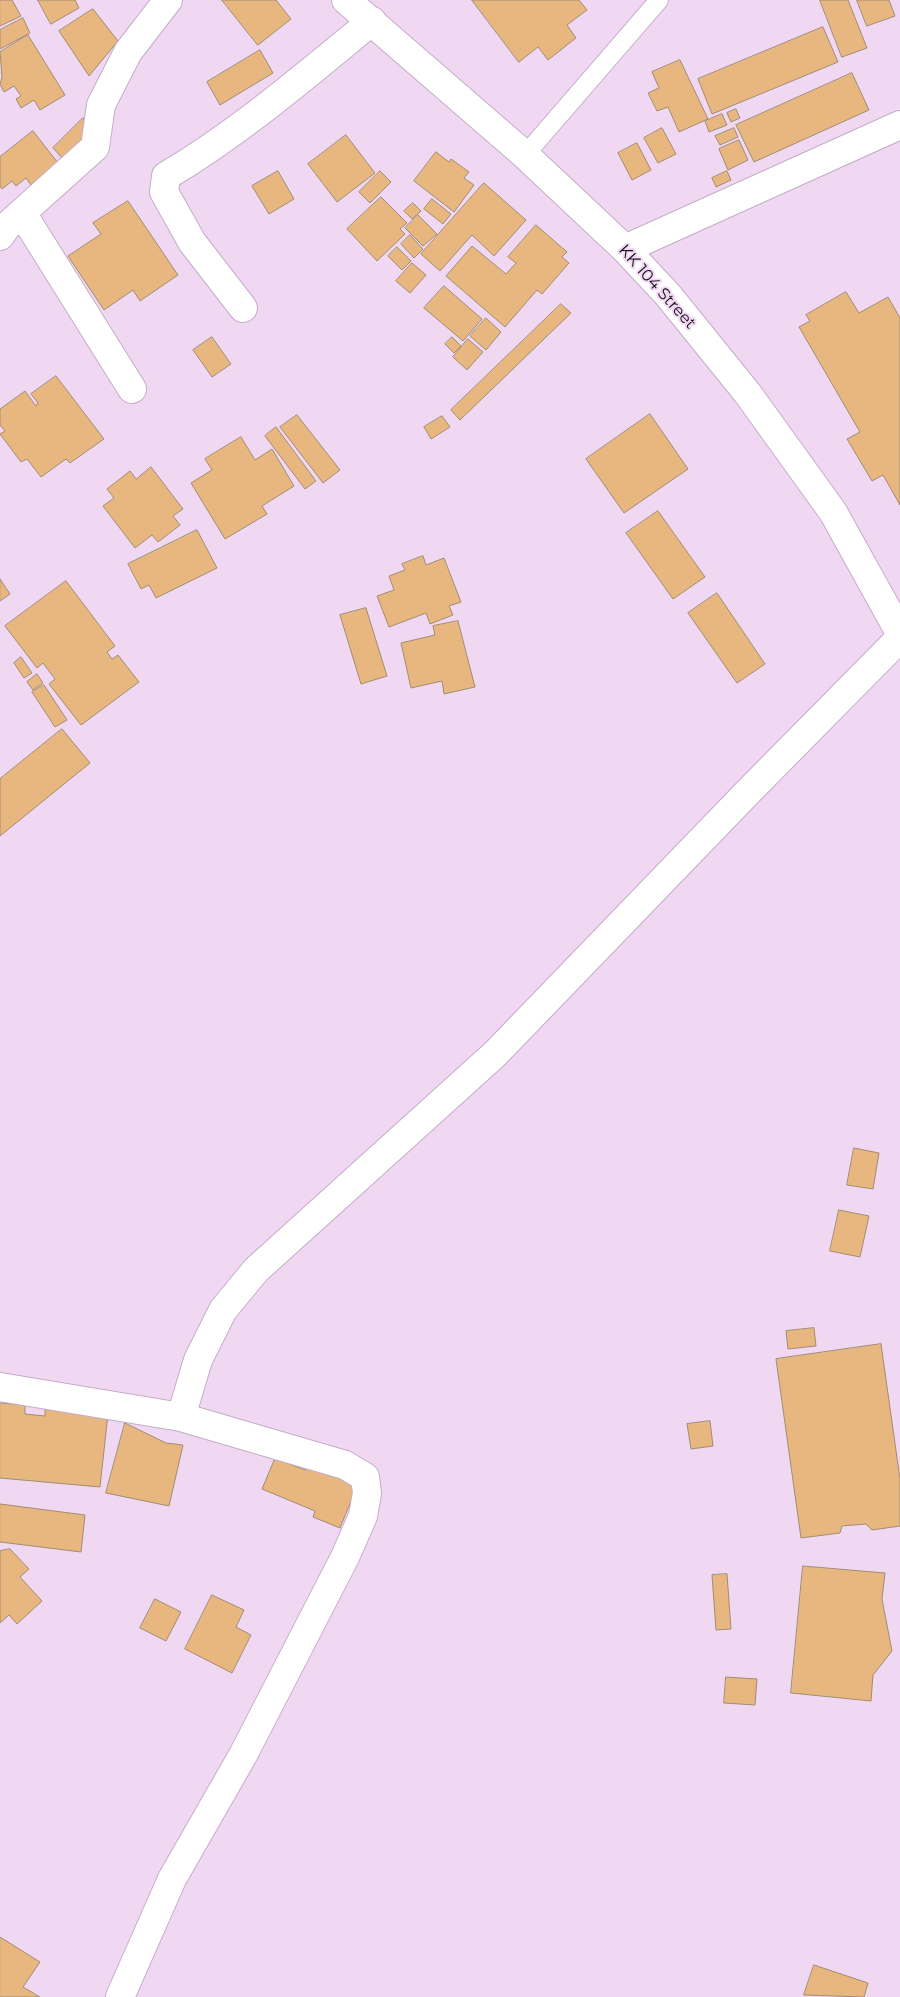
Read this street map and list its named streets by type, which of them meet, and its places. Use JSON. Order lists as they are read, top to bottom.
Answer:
{
  "streets": {
    "street": ["KK 104 Street"]
  }
}
